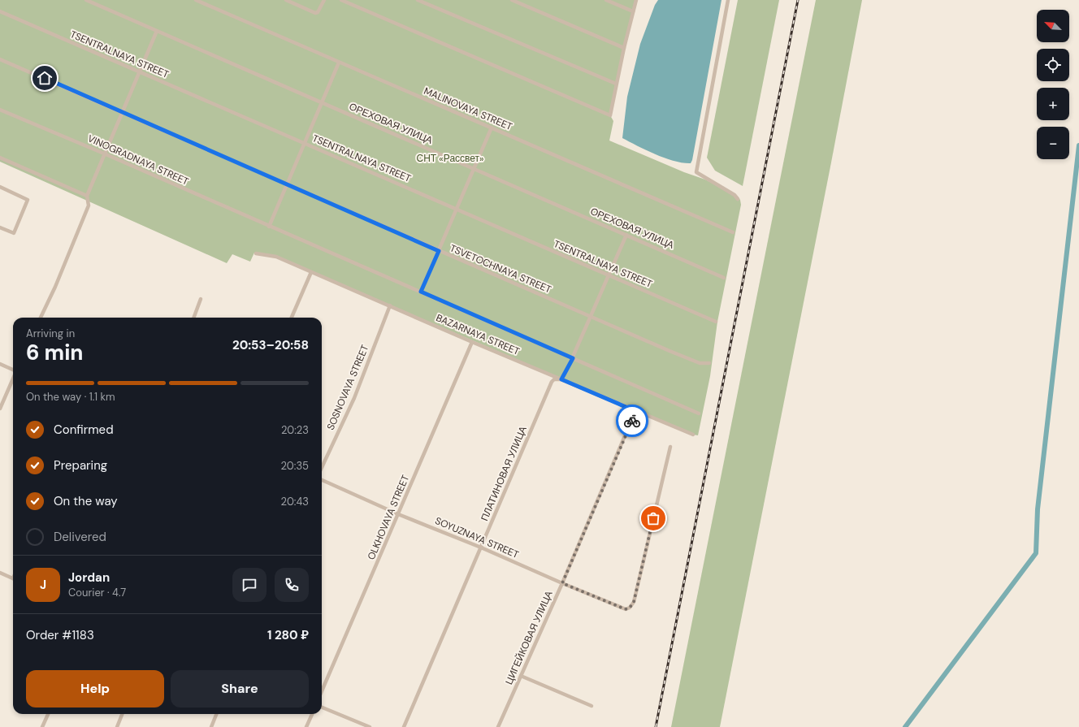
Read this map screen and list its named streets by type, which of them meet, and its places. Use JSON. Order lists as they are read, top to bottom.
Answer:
{
  "streets": {
    "street": [
      "TSENTRALNAYA STREET",
      "MALINOVAYA STREET",
      "ОРЕХОВАЯ УЛИЦА",
      "VINOGRADNAYA STREET",
      "TSVETOCHNAYA STREET",
      "BAZARNAYA STREET",
      "SOSNOVAYA STREET",
      "ПЛАТИНОВАЯ УЛИЦА",
      "OLKHOVAYA STREET",
      "SOYUZNAYA STREET",
      "ЦИГЕЙКОВАЯ УЛИЦА"
    ]
  },
  "crossings": [
    ["TSENTRALNAYA STREET", "ПЛАТИНОВАЯ УЛИЦА"],
    ["ОРЕХОВАЯ УЛИЦА", "ПЛАТИНОВАЯ УЛИЦА"],
    ["VINOGRADNAYA STREET", "ПЛАТИНОВАЯ УЛИЦА"],
    ["TSVETOCHNAYA STREET", "ПЛАТИНОВАЯ УЛИЦА"],
    ["BAZARNAYA STREET", "SOSNOVAYA STREET"],
    ["BAZARNAYA STREET", "ПЛАТИНОВАЯ УЛИЦА"],
    ["BAZARNAYA STREET", "OLKHOVAYA STREET"],
    ["BAZARNAYA STREET", "ЦИГЕЙКОВАЯ УЛИЦА"],
    ["ПЛАТИНОВАЯ УЛИЦА", "SOYUZNAYA STREET"],
    ["OLKHOVAYA STREET", "SOYUZNAYA STREET"],
    ["SOYUZNAYA STREET", "ЦИГЕЙКОВАЯ УЛИЦА"]
  ],
  "parks": ["СНТ «Рассвет»"],
  "north": "top left",
  "page": {
    "map_buttons": ["+", "−"],
    "heading": ["6 min", "Arriving in", "20:53–20:58"],
    "panel": [
      "Jordan",
      "Courier · 4.7",
      "Order #1183",
      "1 280 ₽"
    ],
    "bar": "On the way · 1.1 km",
    "list": [
      ["Confirmed", "20:23"],
      ["Preparing", "20:35"],
      ["On the way", "20:43"],
      "Delivered"
    ],
    "round": "J",
    "buttons": ["Help", "Share"]
  }
}
